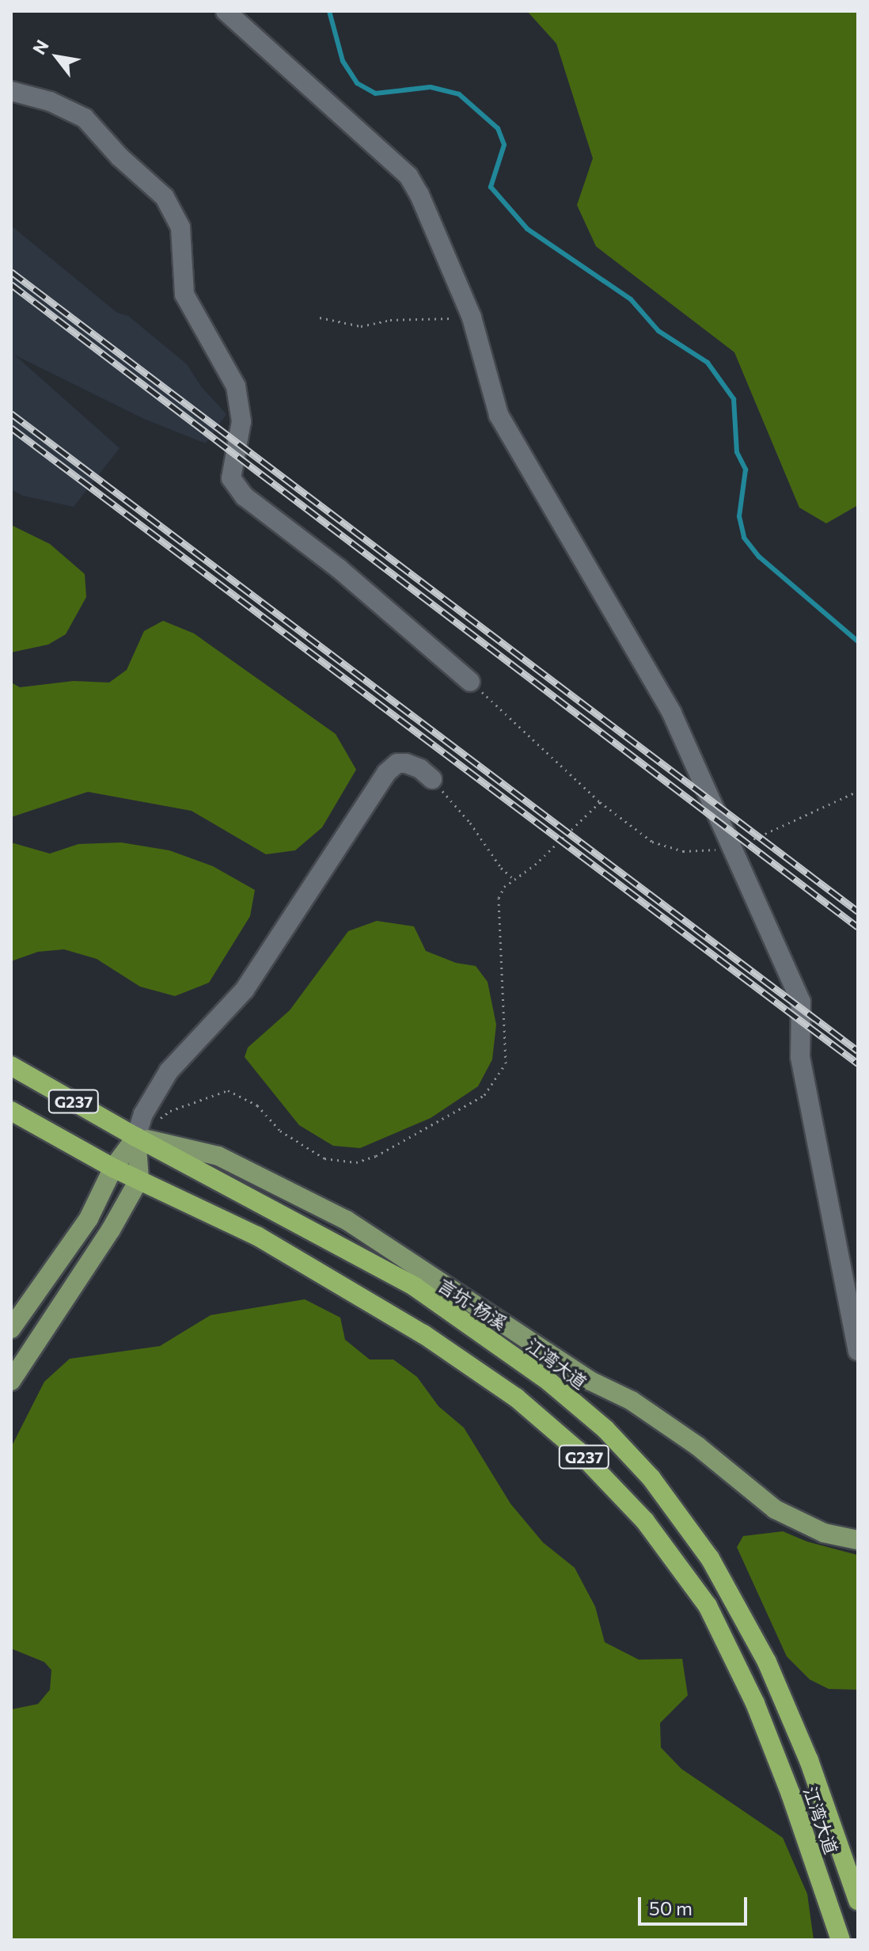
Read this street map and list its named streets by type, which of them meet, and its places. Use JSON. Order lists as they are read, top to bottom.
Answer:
{
  "streets": {
    "highway": ["G237", "江湾大道"],
    "main road": ["言坑-杨溪"]
  },
  "crossings": [
    ["言坑-杨溪", "江湾大道"]
  ],
  "scale_bar": "50 m",
  "north": "top left"
}
